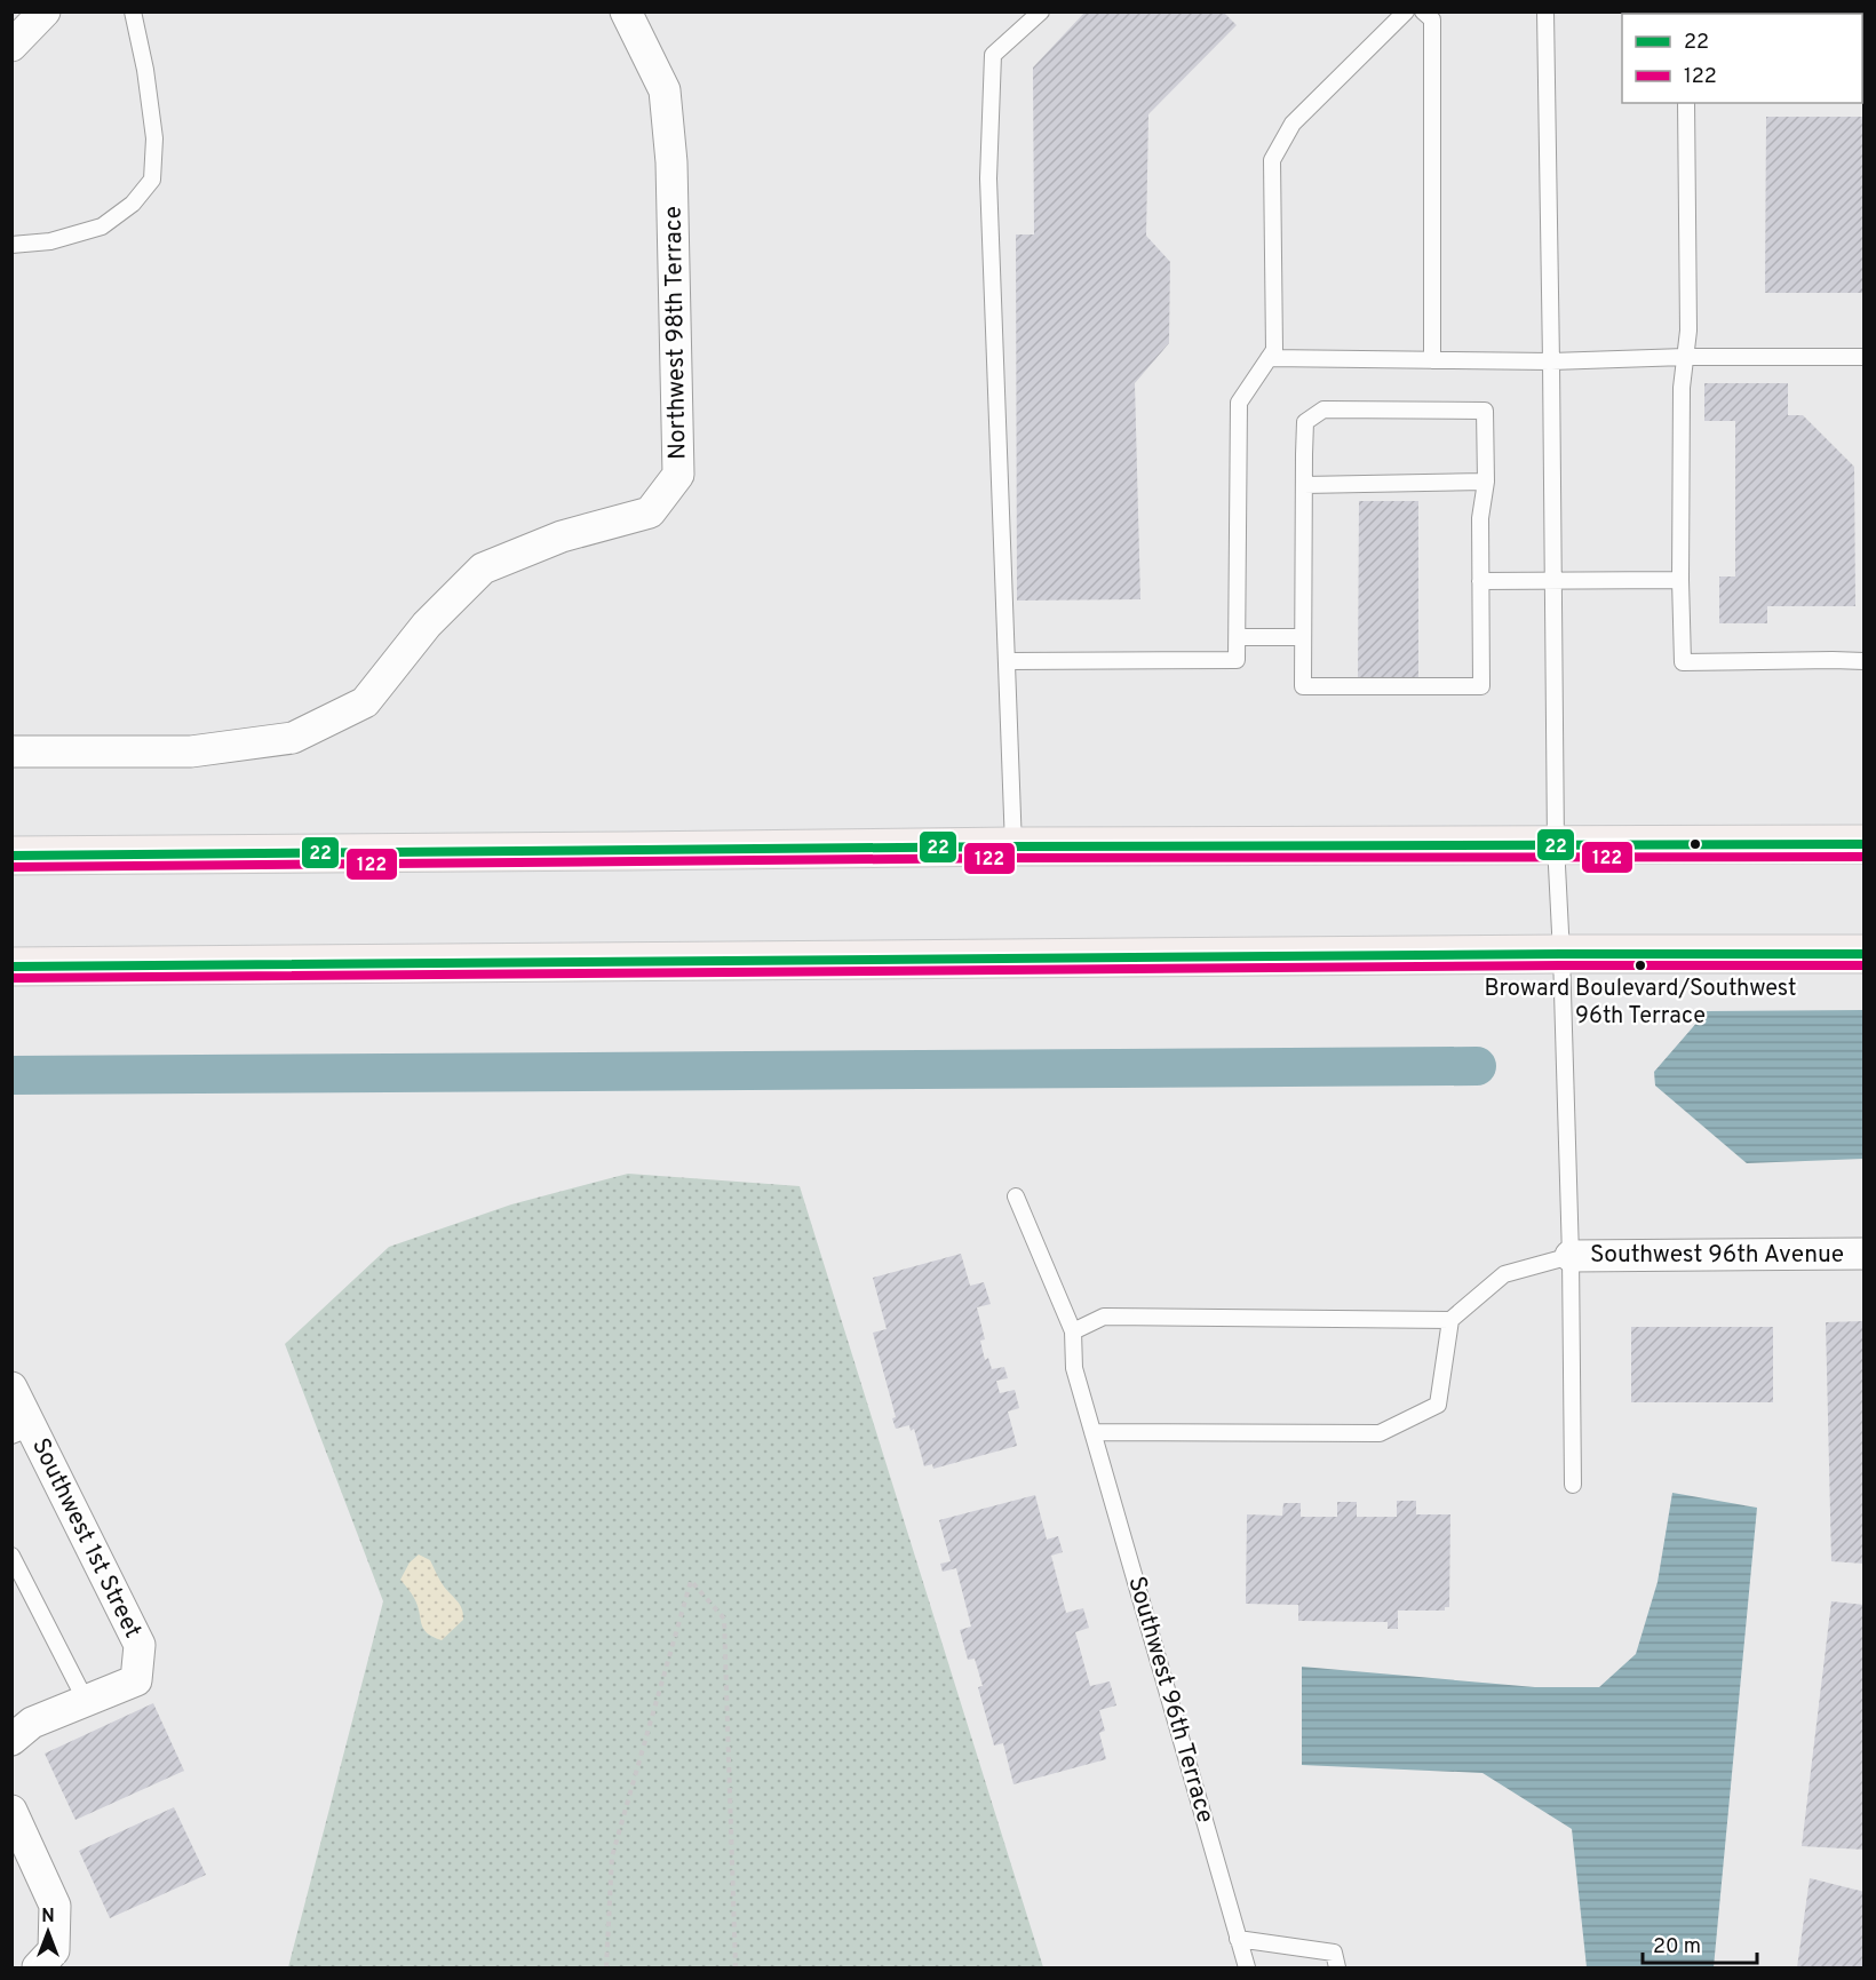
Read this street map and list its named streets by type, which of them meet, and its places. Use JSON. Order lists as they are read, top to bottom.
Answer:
{
  "streets": {
    "street": ["Northwest 98th Terrace", "Southwest 96th Avenue", "Southwest 1st Street"],
    "lane": ["Southwest 96th Terrace"]
  },
  "places": ["Broward Boulevard/Southwest 96th Terrace"],
  "lines": ["transit line 22", "transit line 122"],
  "legend": ["22", "122"],
  "scale_bar": "20 m",
  "north": "top"
}
